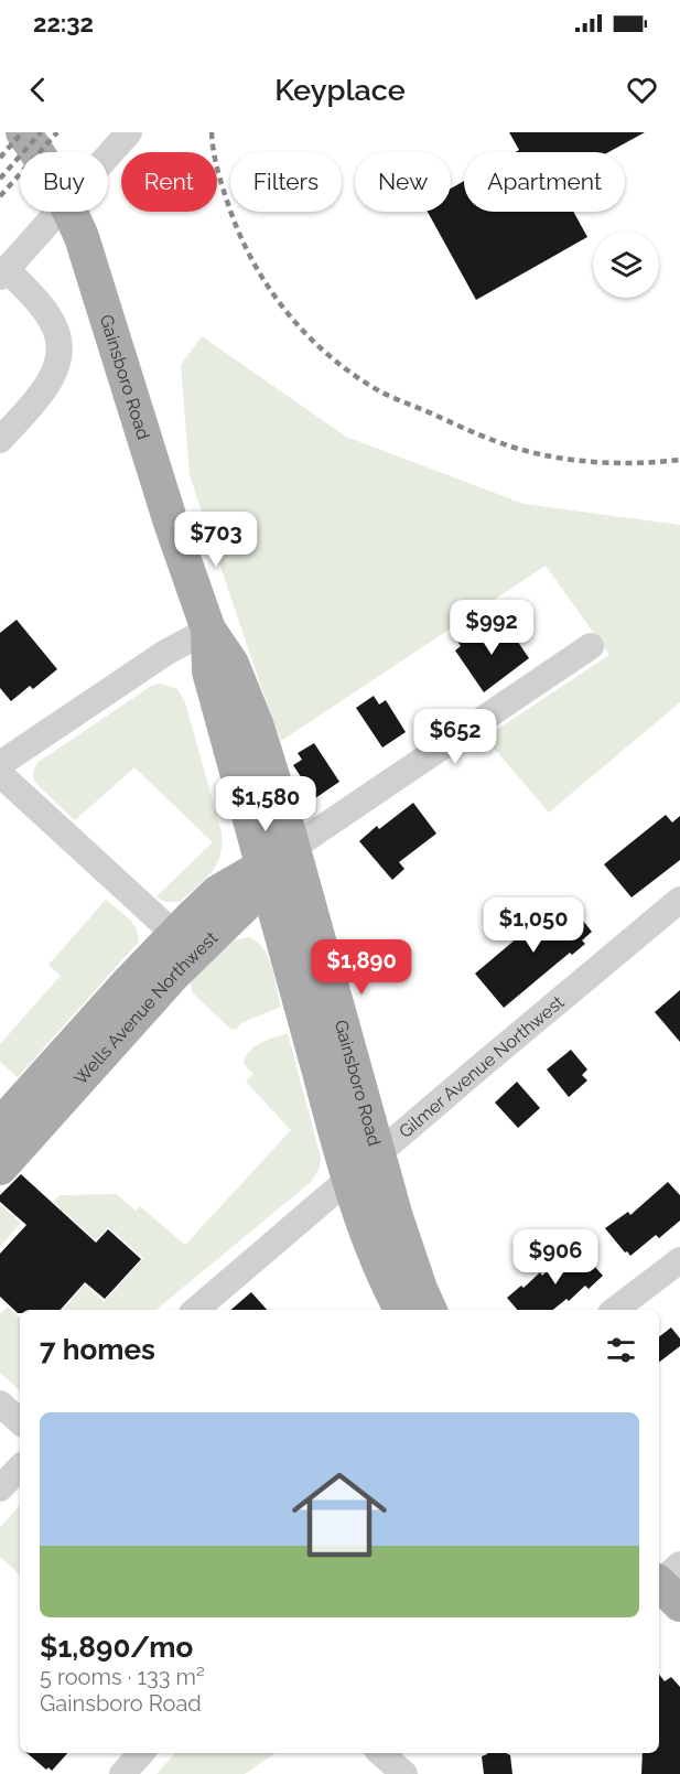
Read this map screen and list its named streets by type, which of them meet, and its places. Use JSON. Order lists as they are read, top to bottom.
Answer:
{
  "streets": {
    "main road": ["Gainsboro Road", "Wells Avenue Northwest"],
    "street": ["Gilmer Avenue Northwest"]
  },
  "crossings": [
    ["Gainsboro Road", "Wells Avenue Northwest"],
    ["Gainsboro Road", "Gilmer Avenue Northwest"]
  ],
  "page": {
    "status": "22:32",
    "header": "Keyplace",
    "chip": [
      "Buy",
      "Rent",
      "Filters",
      "New",
      "Apartment"
    ],
    "price": [
      "$703",
      "$992",
      "$652",
      "$1,580",
      "$1,050",
      "$1,890",
      "$906"
    ],
    "heading": "7 homes",
    "list": [
      {
        "name": "$1,890/mo",
        "note": "5 rooms · 133 m² · Gainsboro Road"
      }
    ]
  }
}
